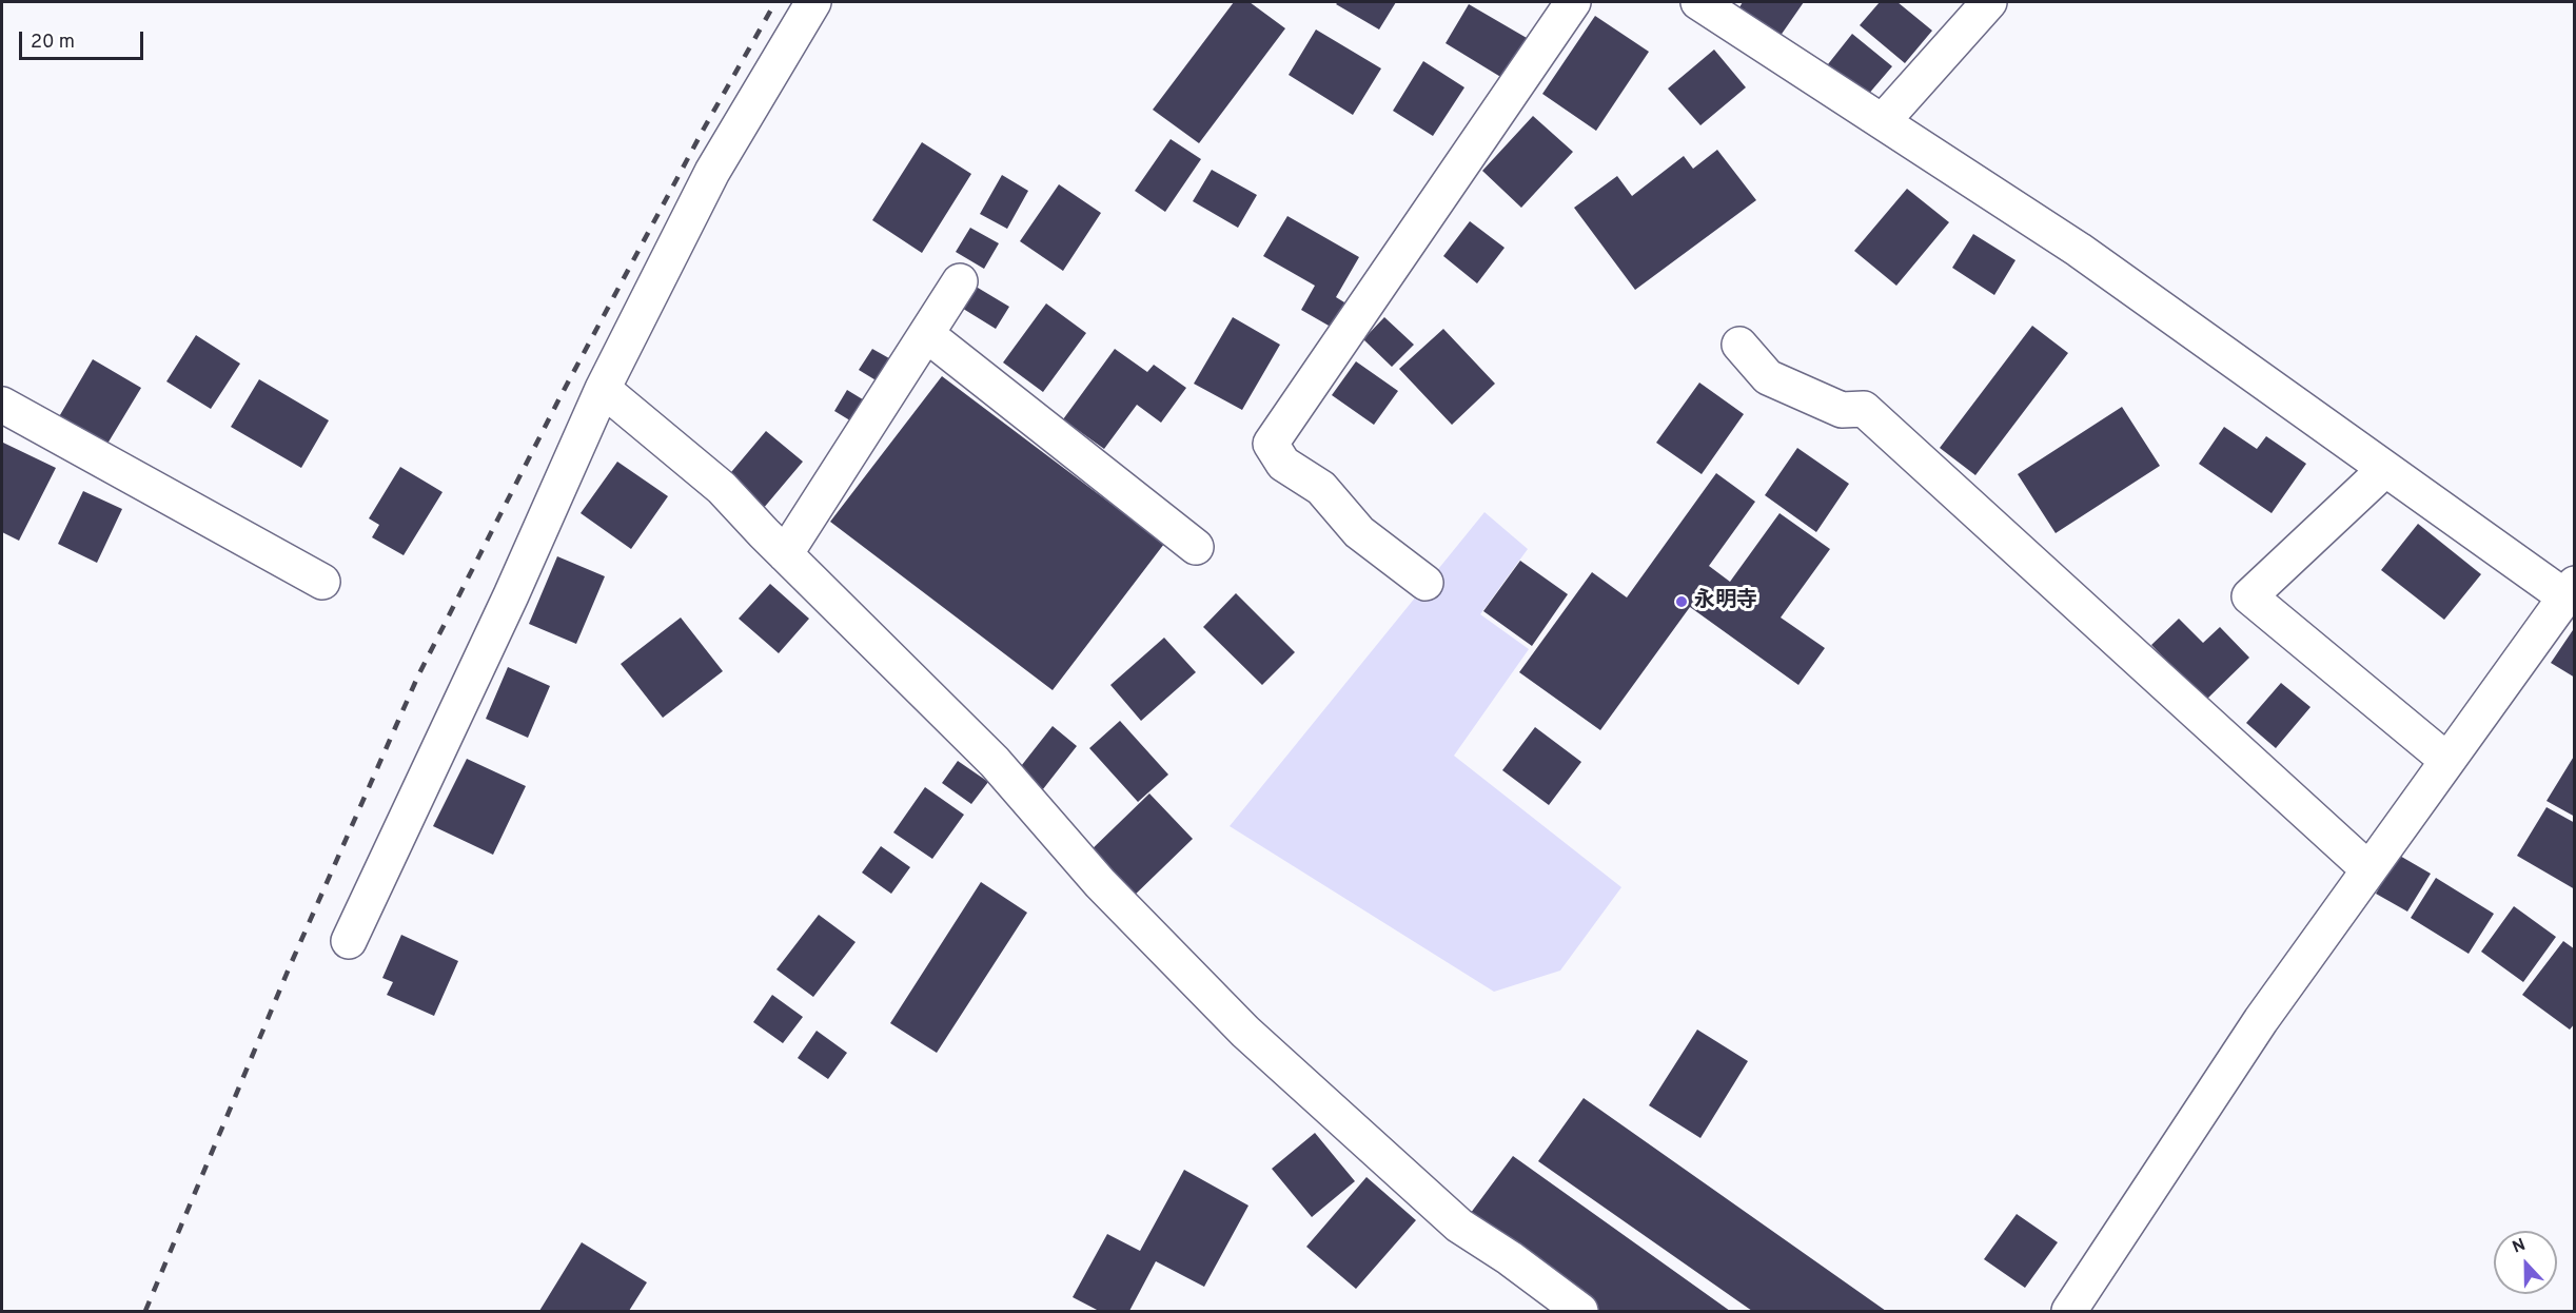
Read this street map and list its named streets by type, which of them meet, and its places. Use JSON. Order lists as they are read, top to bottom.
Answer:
{
  "places": ["永明寺"],
  "scale_bar": "20 m",
  "north": "top"
}
